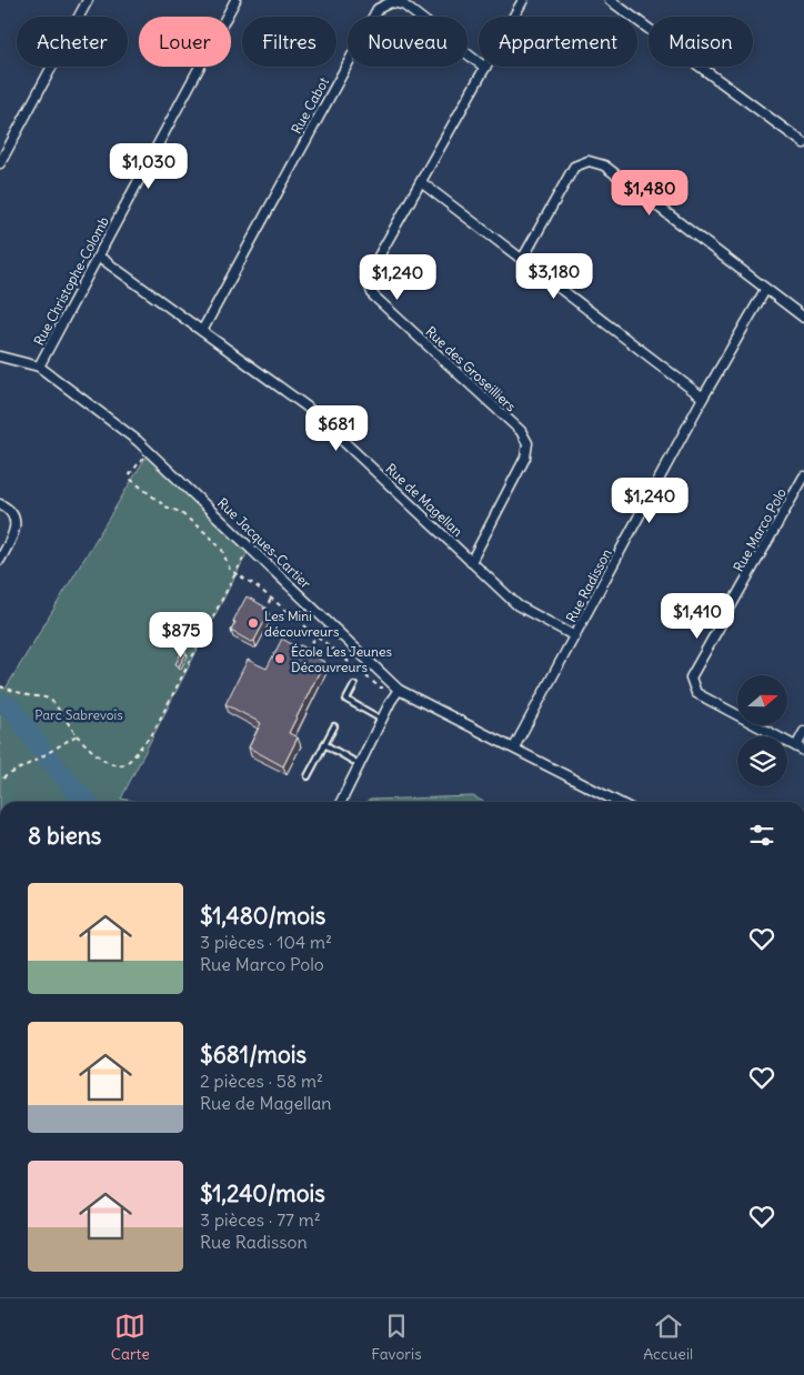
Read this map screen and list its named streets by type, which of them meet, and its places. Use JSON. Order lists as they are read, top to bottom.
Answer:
{
  "streets": {
    "street": [
      "Rue Cabot",
      "Rue Christophe-Colomb",
      "Rue des Groseilliers",
      "Rue de Magellan",
      "Rue Marco Polo",
      "Rue Jacques-Cartier",
      "Rue Radisson"
    ]
  },
  "crossings": [
    ["Rue Cabot", "Rue des Groseilliers"],
    ["Rue Cabot", "Rue de Magellan"],
    ["Rue Christophe-Colomb", "Rue de Magellan"],
    ["Rue Christophe-Colomb", "Rue Jacques-Cartier"],
    ["Rue des Groseilliers", "Rue de Magellan"],
    ["Rue de Magellan", "Rue Radisson"],
    ["Rue Jacques-Cartier", "Rue Radisson"]
  ],
  "parks": ["Parc Sabrevois"],
  "places": ["Les Mini découvreurs", "École Les Jeunes Découvreurs"],
  "north": "right",
  "page": {
    "chip": [
      "Acheter",
      "Louer",
      "Filtres",
      "Nouveau",
      "Appartement",
      "Maison"
    ],
    "price": [
      "$1,030",
      "$1,480",
      "$3,180",
      "$1,240",
      "$681",
      "$1,240",
      "$1,410",
      "$875"
    ],
    "heading": "8 biens",
    "list": [
      {
        "name": "$1,480/mois",
        "note": "3 pièces · 104 m² · Rue Marco Polo"
      },
      {
        "name": "$681/mois",
        "note": "2 pièces · 58 m² · Rue de Magellan"
      },
      {
        "name": "$1,240/mois",
        "note": "3 pièces · 77 m² · Rue Radisson"
      }
    ],
    "tabs": ["Carte", "Favoris", "Accueil"]
  }
}
